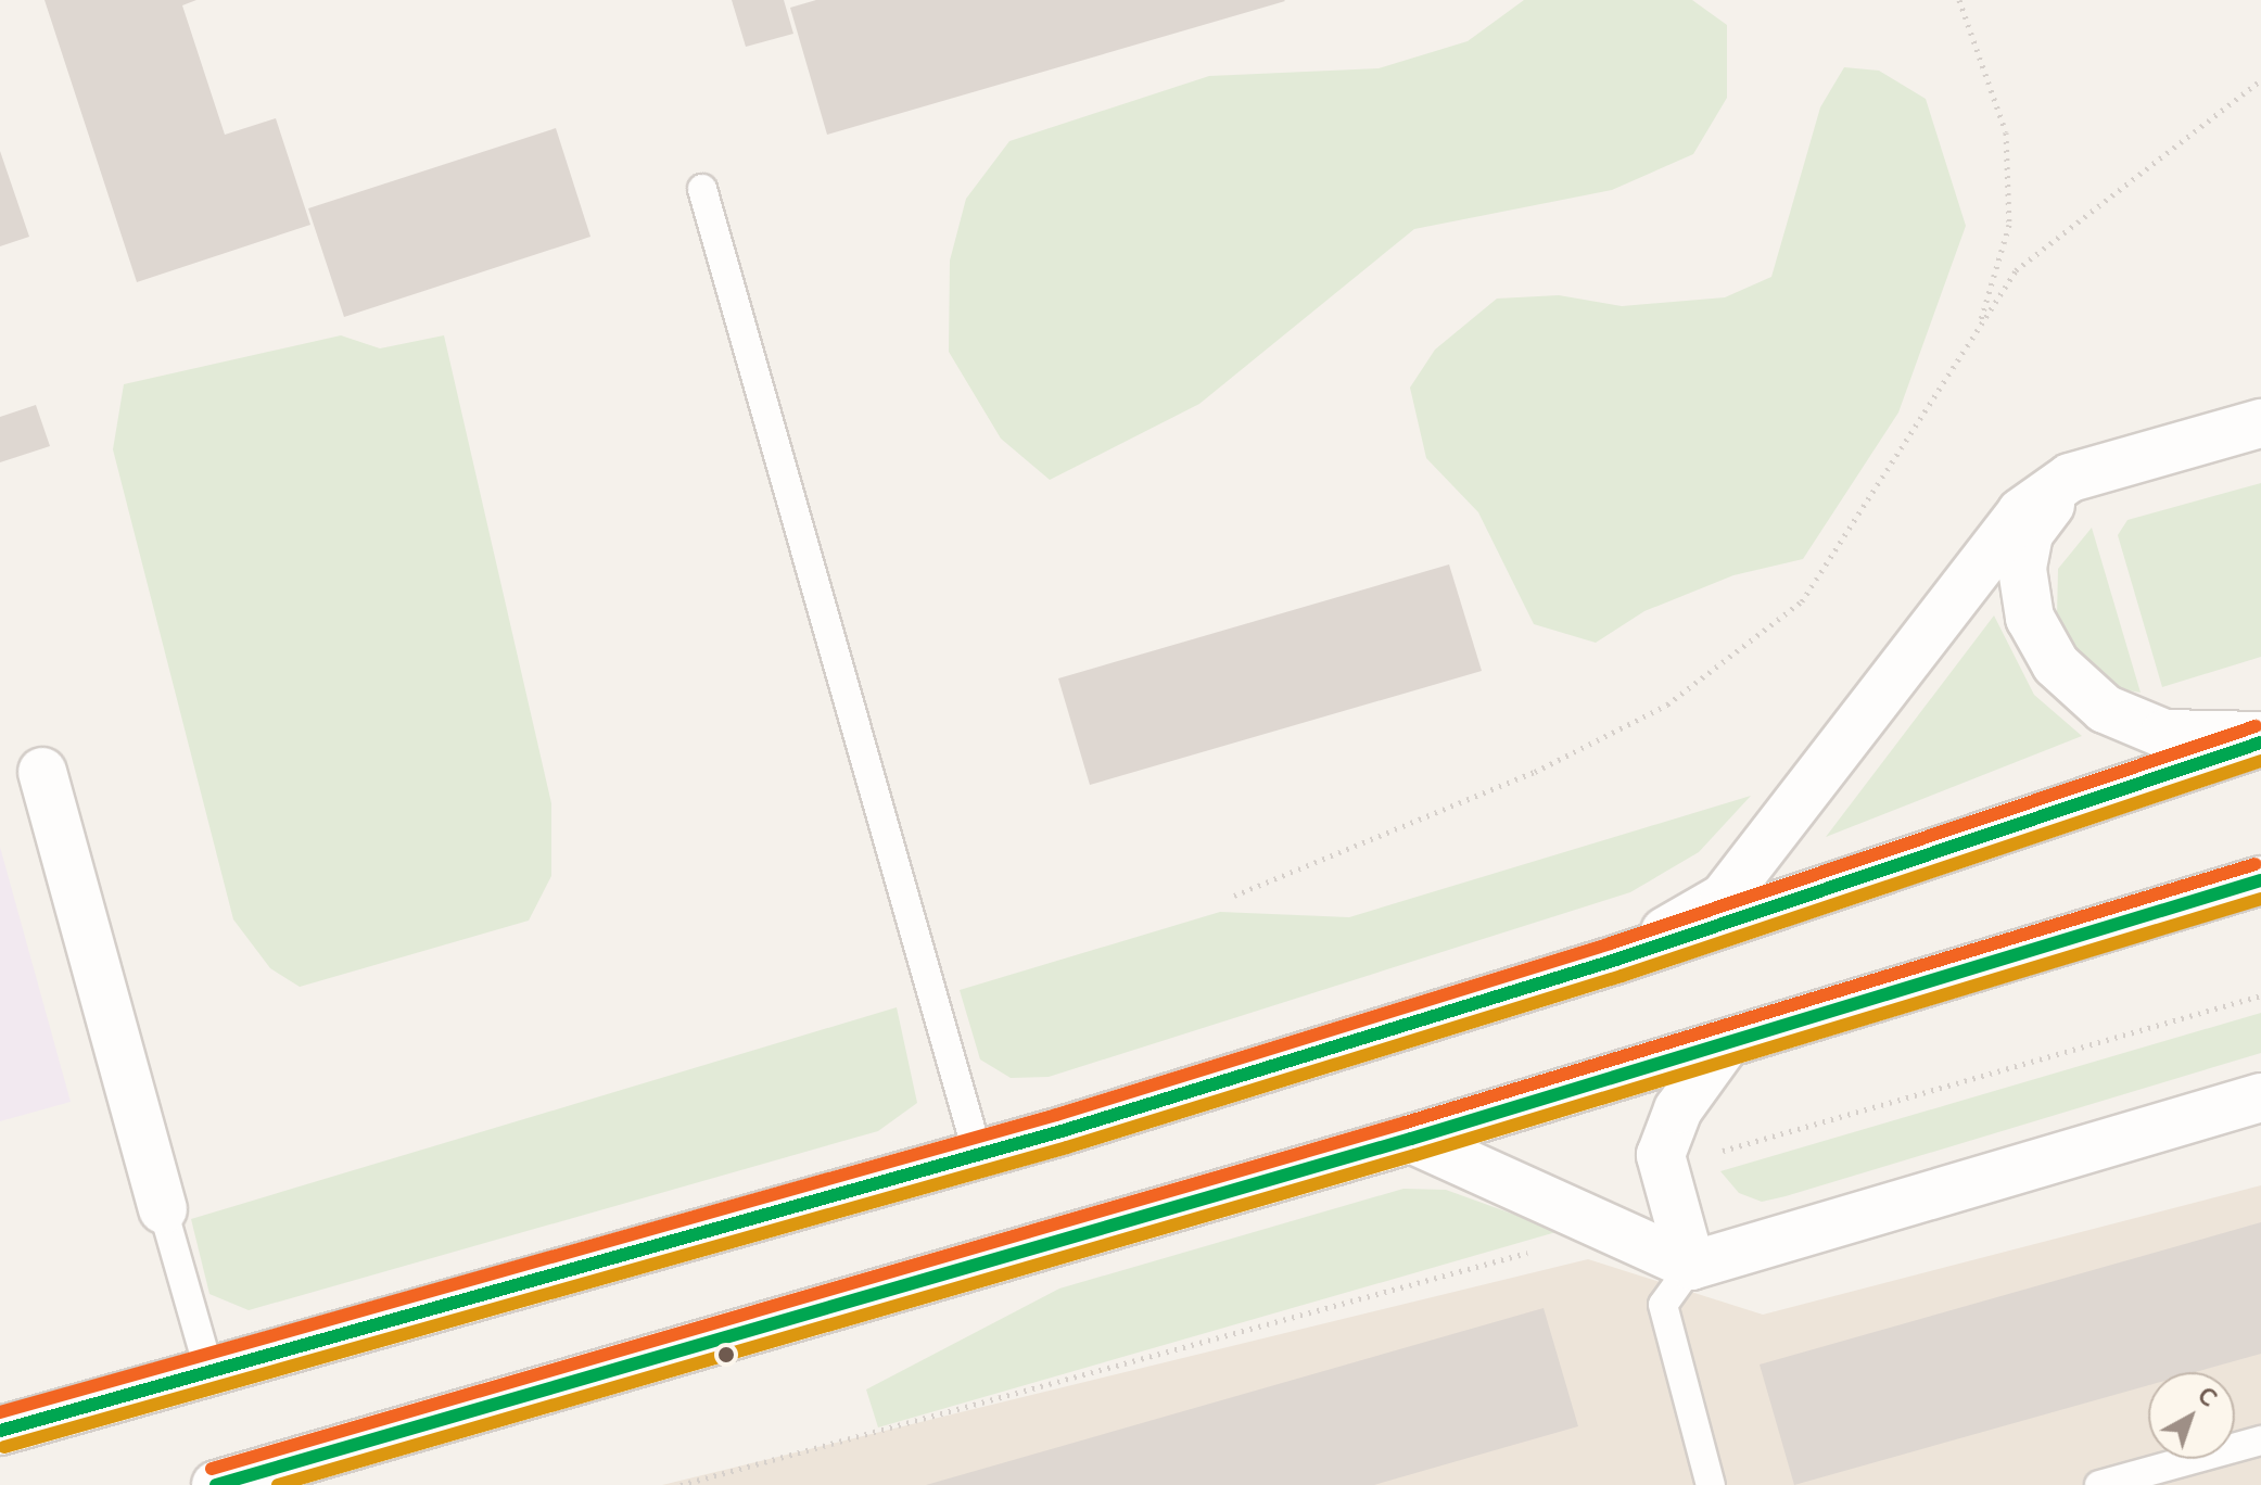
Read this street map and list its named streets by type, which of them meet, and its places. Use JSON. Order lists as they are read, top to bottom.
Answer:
{
  "north": "top right"
}
